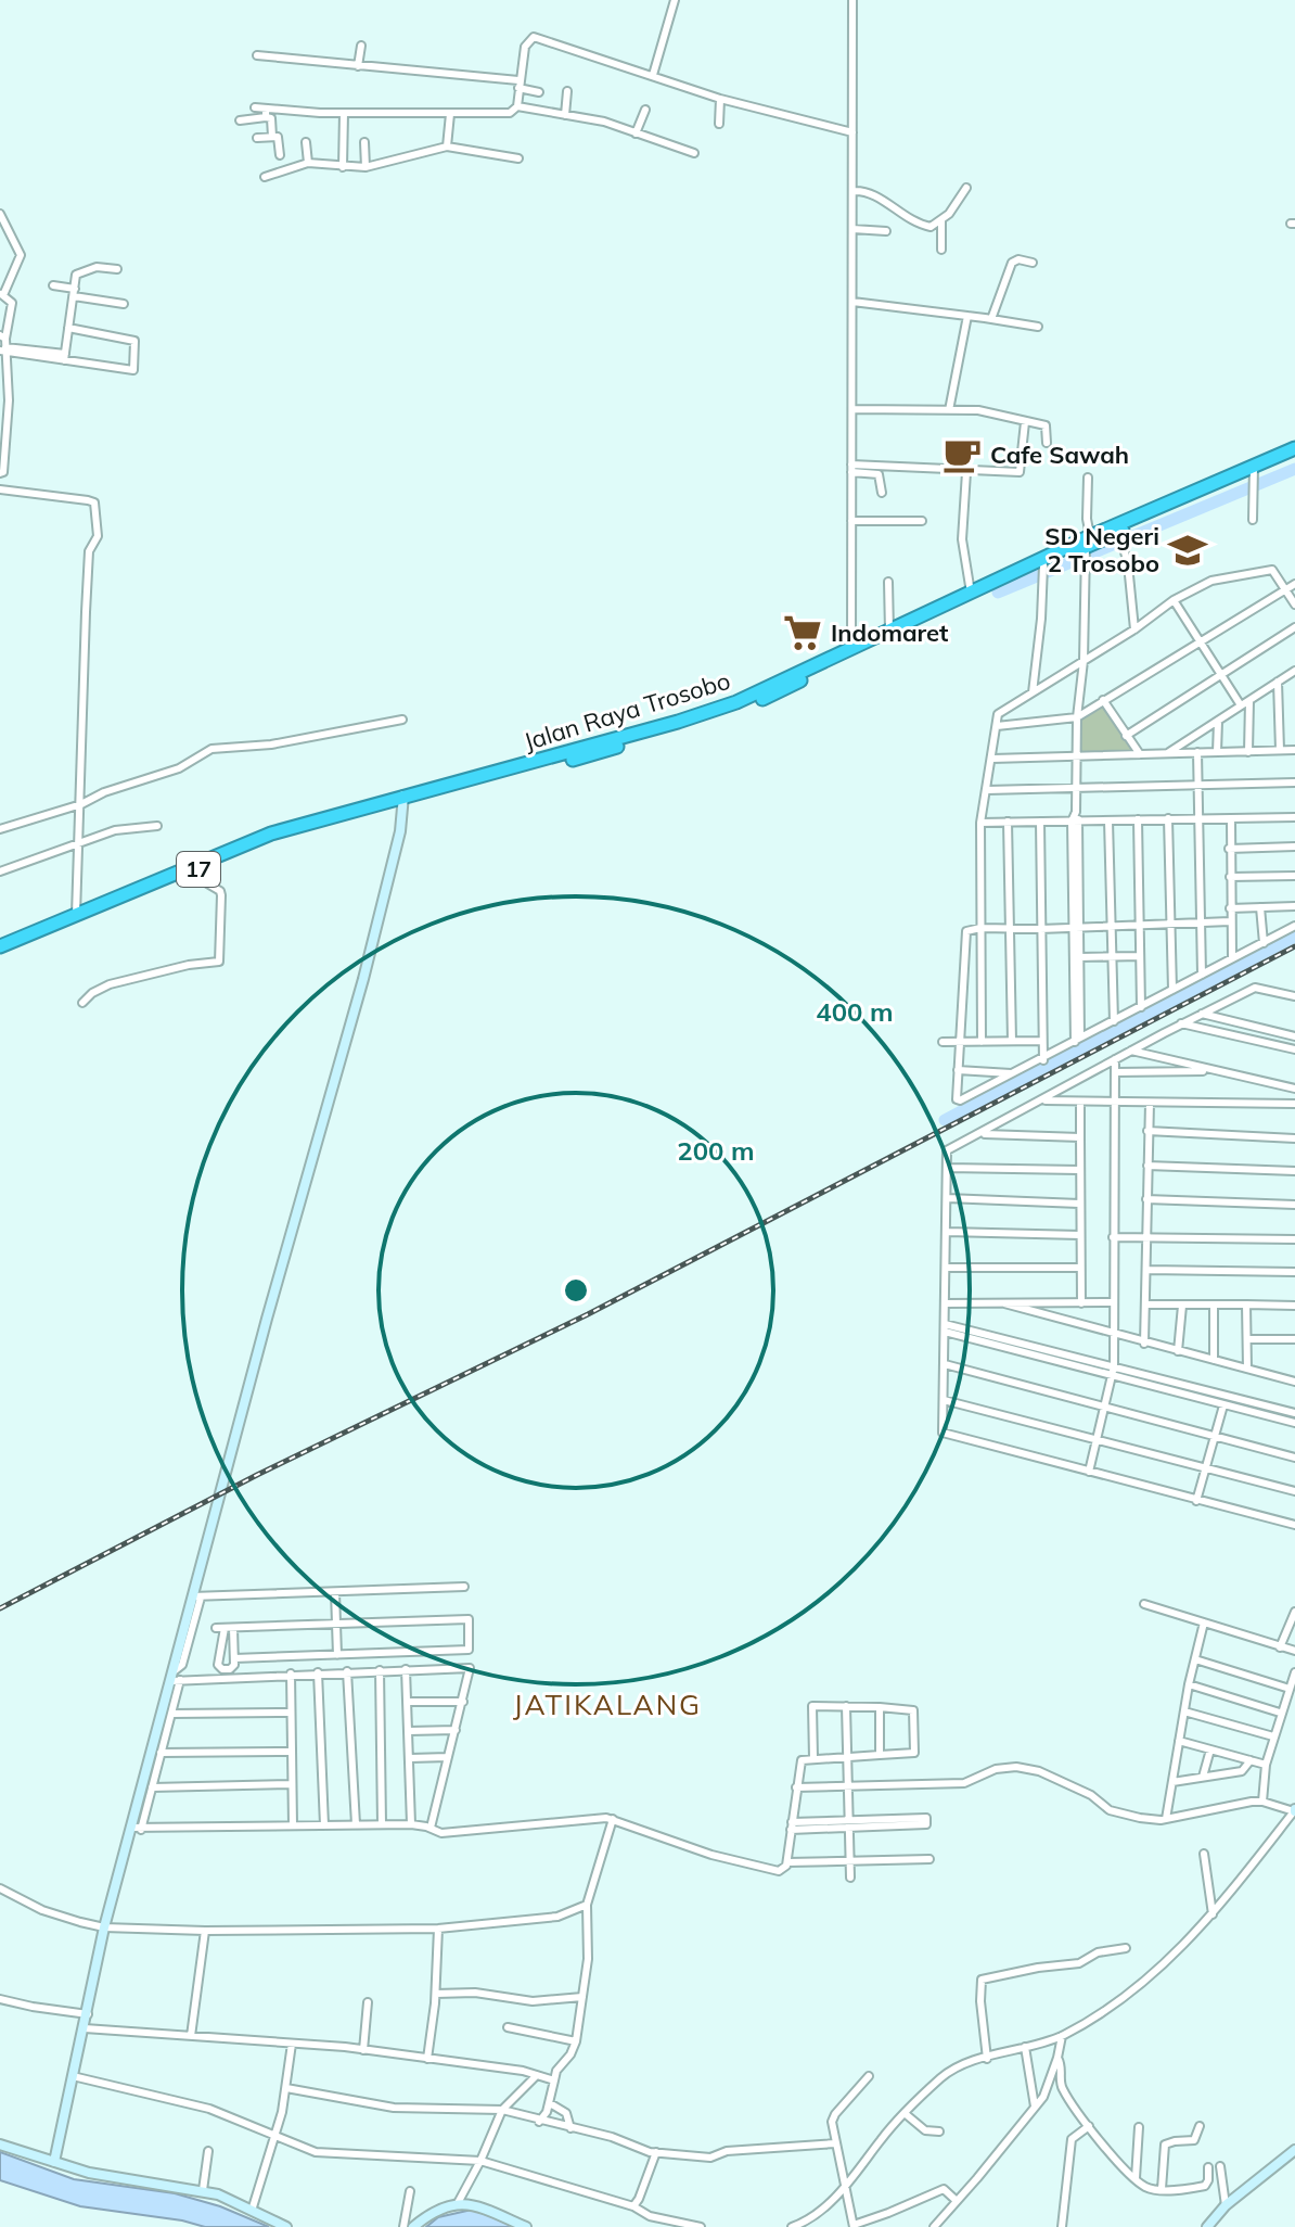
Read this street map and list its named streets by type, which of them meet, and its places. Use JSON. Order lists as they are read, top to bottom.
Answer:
{
  "streets": {
    "highway": ["Jalan Raya Trosobo", "17"]
  },
  "districts": ["JATIKALANG"],
  "places": {
    "cafe": ["Cafe Sawah"],
    "school or university": ["SD Negeri 2 Trosobo"],
    "supermarket": ["Indomaret"]
  },
  "rings": ["400 m", "200 m"]
}
